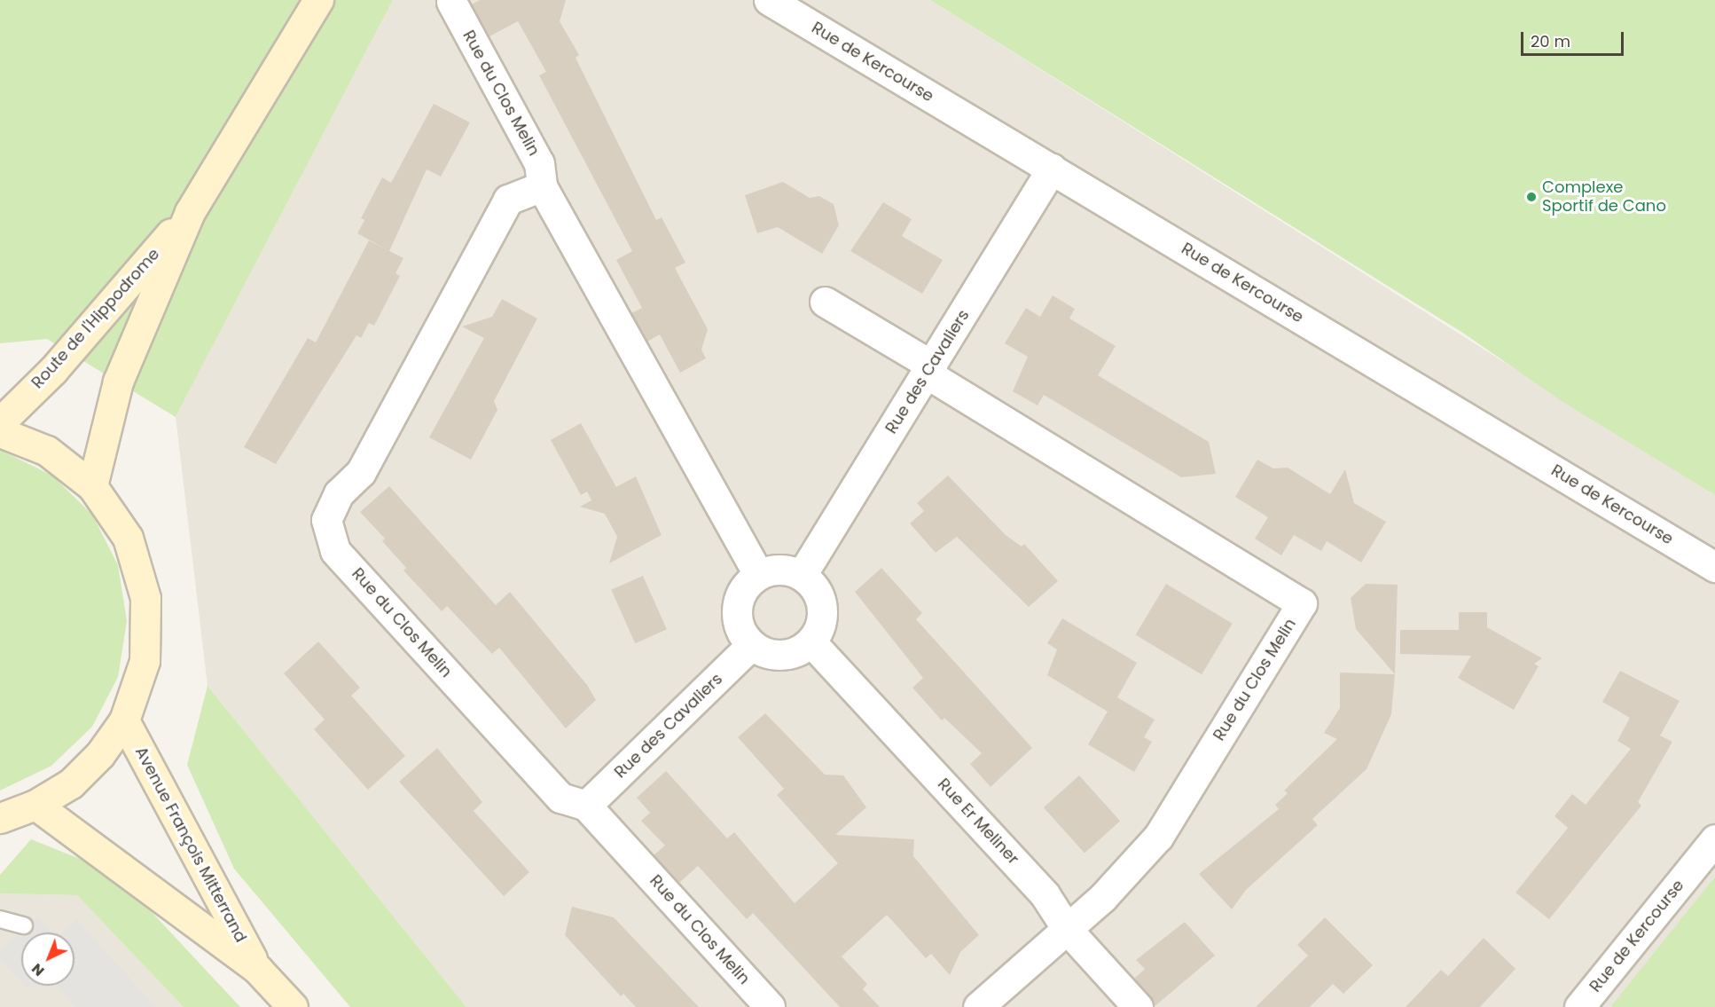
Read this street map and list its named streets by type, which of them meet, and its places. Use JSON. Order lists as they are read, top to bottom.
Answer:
{
  "streets": {
    "main road": ["Route de l'Hippodrome", "Avenue François Mitterrand"],
    "street": [
      "Rue de Kercourse",
      "Rue du Clos Melin",
      "Rue des Cavaliers",
      "Rue Er Meliner"
    ]
  },
  "crossings": [
    ["Rue de Kercourse", "Rue des Cavaliers"],
    ["Rue du Clos Melin", "Rue des Cavaliers"],
    ["Rue du Clos Melin", "Rue Er Meliner"],
    ["Rue des Cavaliers", "Rue Er Meliner"]
  ],
  "places": ["Complexe Sportif de Cano"],
  "scale_bar": "20 m",
  "north": "bottom left"
}
